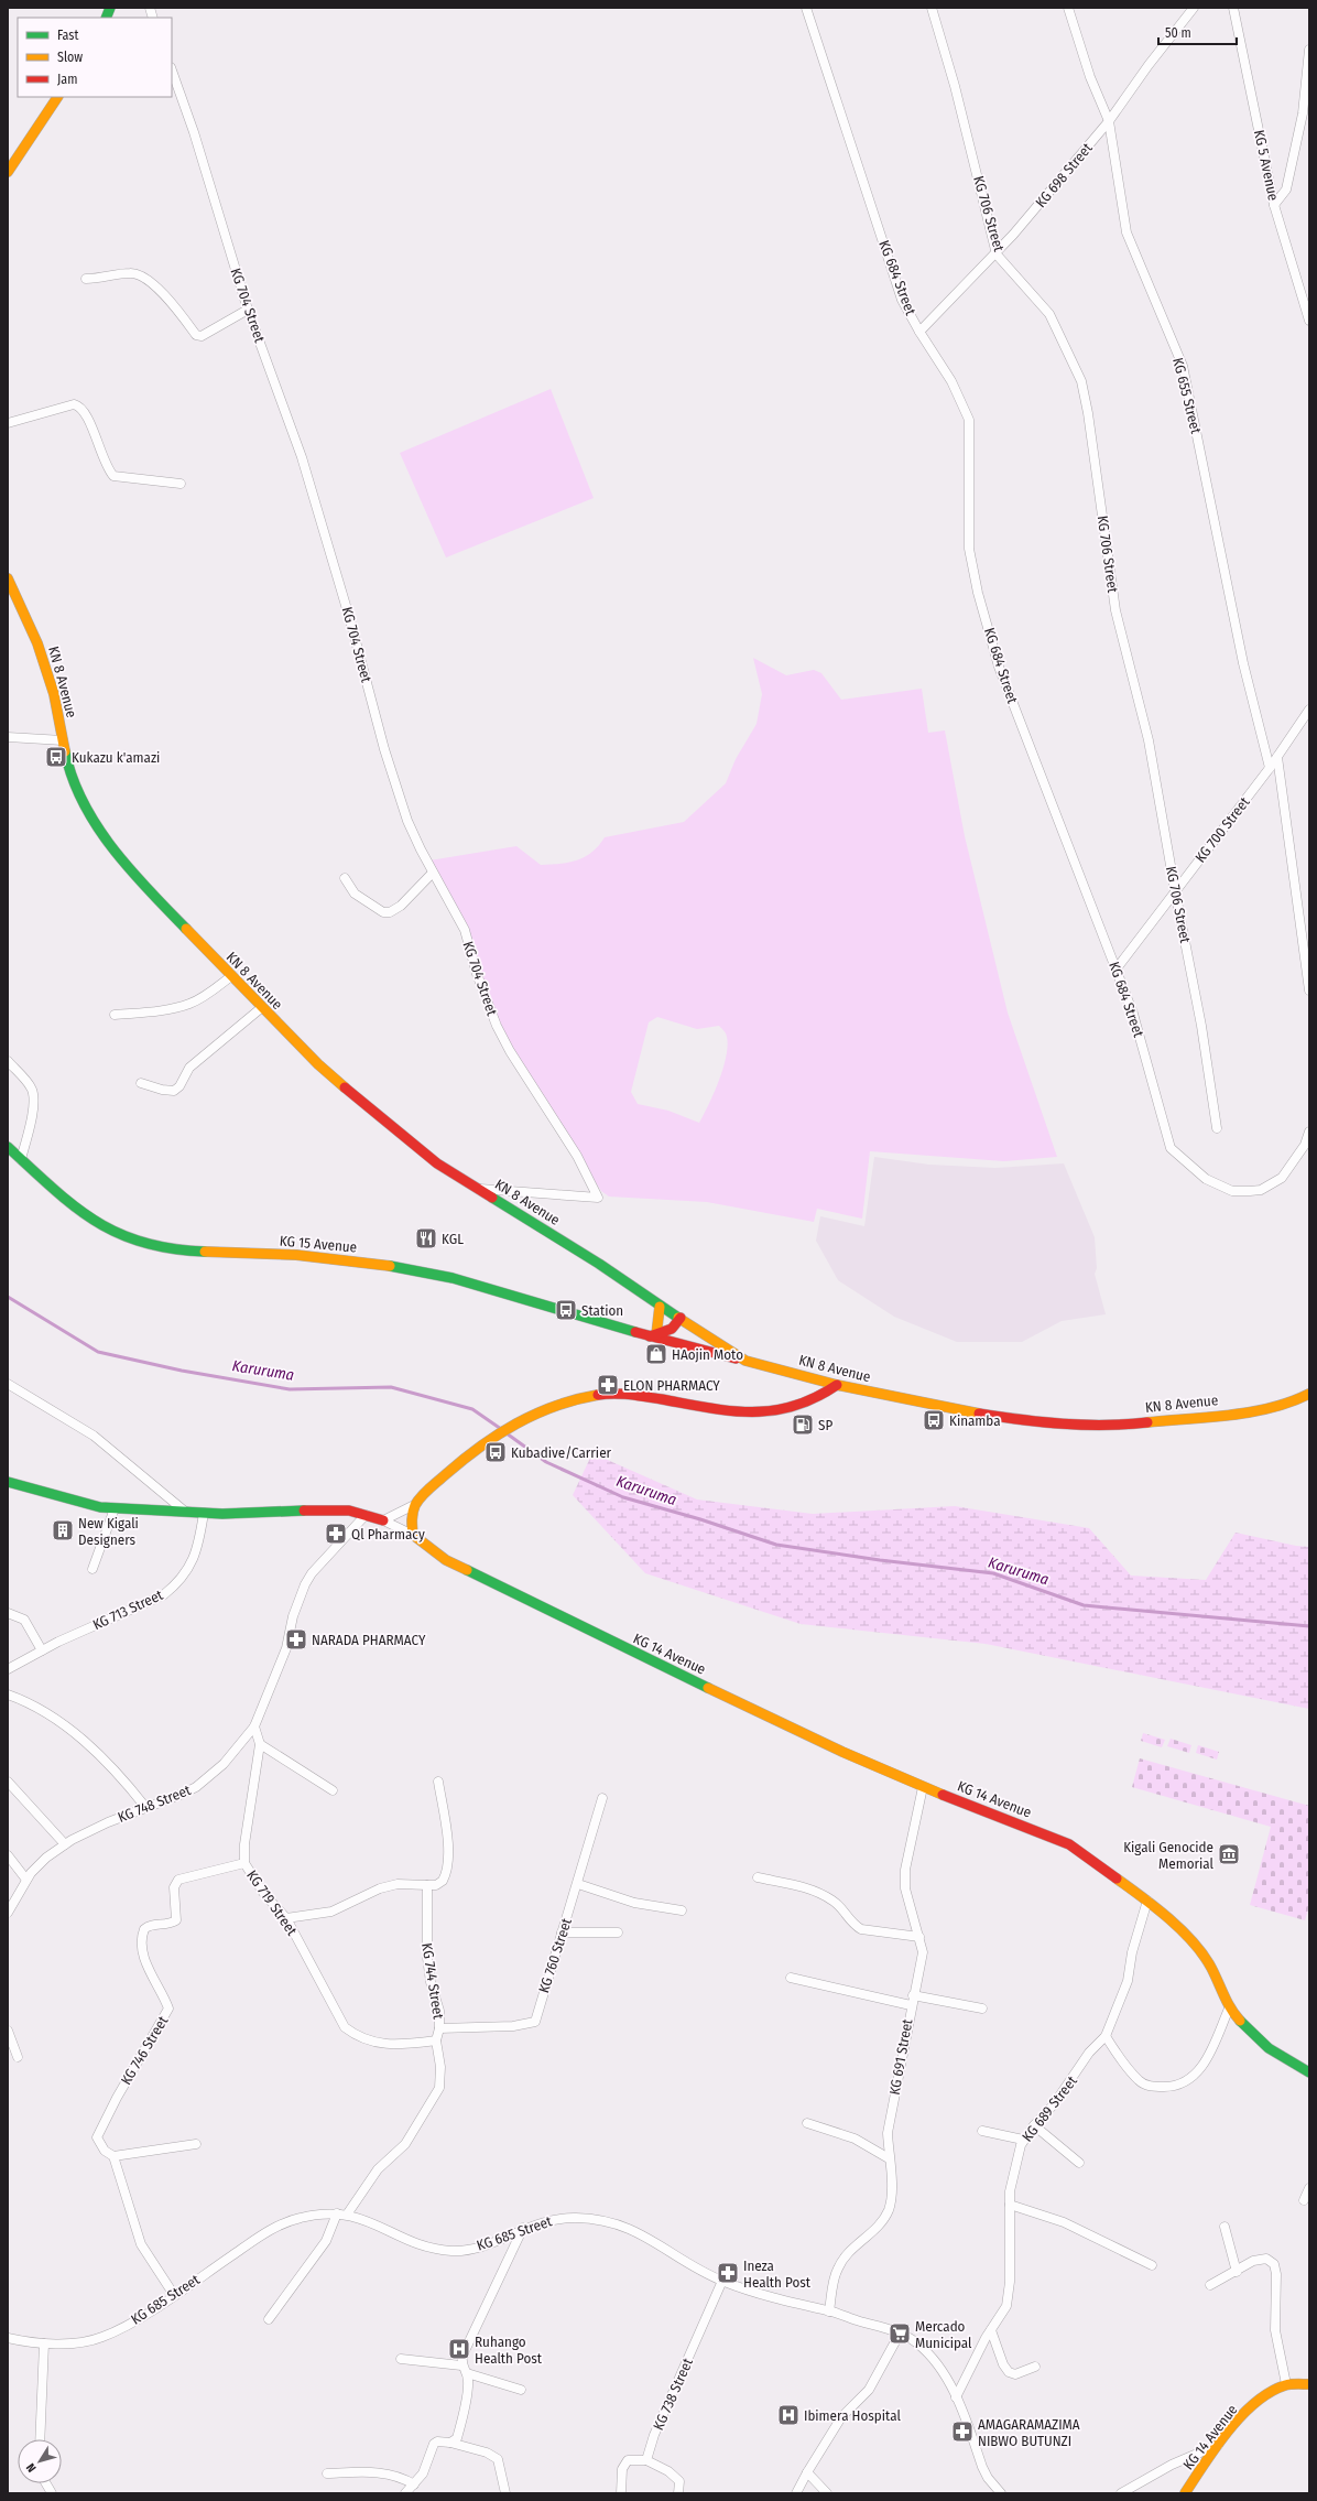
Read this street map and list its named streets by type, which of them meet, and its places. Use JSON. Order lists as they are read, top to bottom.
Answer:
{
  "streets": {
    "main road": ["KN 8 Avenue", "KG 15 Avenue", "KG 14 Avenue"],
    "street": [
      "KG 5 Avenue",
      "KG 698 Street",
      "KG 706 Street",
      "KG 684 Street",
      "KG 704 Street",
      "KG 655 Street",
      "KG 700 Street",
      "KG 713 Street",
      "KG 748 Street",
      "KG 719 Street",
      "KG 760 Street",
      "KG 744 Street",
      "KG 746 Street",
      "KG 691 Street",
      "KG 689 Street",
      "KG 685 Street",
      "KG 738 Street"
    ]
  },
  "crossings": [
    ["KG 698 Street", "KG 706 Street"],
    ["KG 698 Street", "KG 684 Street"],
    ["KG 698 Street", "KG 655 Street"],
    ["KG 706 Street", "KG 700 Street"],
    ["KG 684 Street", "KG 700 Street"],
    ["KG 704 Street", "KN 8 Avenue"],
    ["KG 655 Street", "KG 700 Street"],
    ["KN 8 Avenue", "KG 15 Avenue"],
    ["KG 14 Avenue", "KG 691 Street"],
    ["KG 14 Avenue", "KG 689 Street"],
    ["KG 748 Street", "KG 719 Street"],
    ["KG 719 Street", "KG 744 Street"],
    ["KG 719 Street", "KG 746 Street"],
    ["KG 760 Street", "KG 744 Street"],
    ["KG 744 Street", "KG 685 Street"],
    ["KG 746 Street", "KG 685 Street"],
    ["KG 691 Street", "KG 685 Street"],
    ["KG 689 Street", "KG 685 Street"],
    ["KG 685 Street", "KG 738 Street"]
  ],
  "water": ["Karuruma"],
  "places": {
    "bus stop": [
      "Kukazu k'amazi",
      "Station",
      "Kinamba",
      "Kubadive/Carrier"
    ],
    "restaurant": ["KGL"],
    "shop": ["HAojin Moto"],
    "pharmacy": [
      "ELON PHARMACY",
      "Ql Pharmacy",
      "NARADA PHARMACY",
      "Ineza Health Post",
      "AMAGARAMAZIMA NIBWO BUTUNZI"
    ],
    "fuel station": ["SP"],
    "building": ["New Kigali Designers"],
    "museum": ["Kigali Genocide Memorial"],
    "supermarket": ["Mercado Municipal"],
    "hospital": ["Ruhango Health Post", "Ibimera Hospital"]
  },
  "legend": ["Fast", "Slow", "Jam"],
  "scale_bar": "50 m",
  "north": "bottom left"
}
